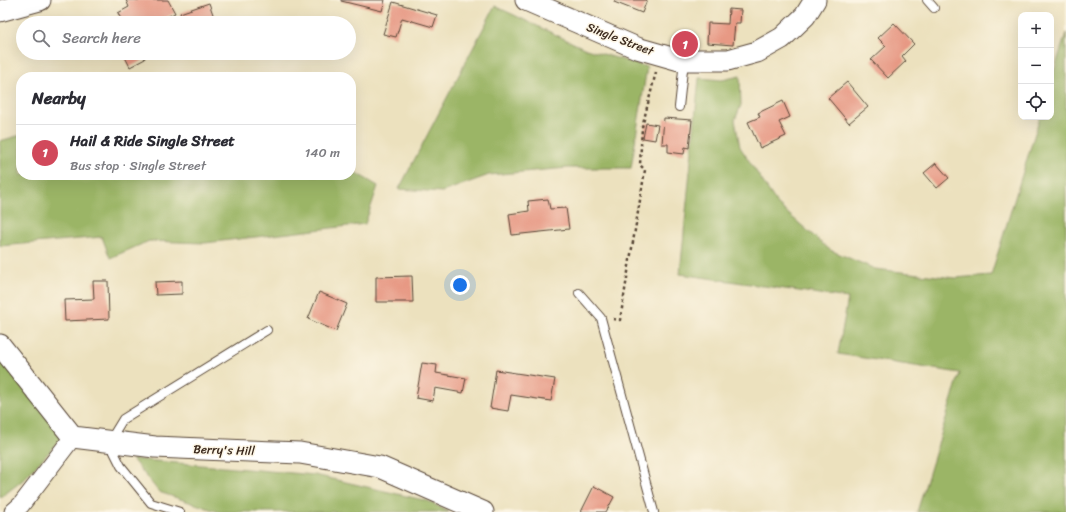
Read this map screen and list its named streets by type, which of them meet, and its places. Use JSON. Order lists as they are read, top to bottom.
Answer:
{
  "streets": {
    "street": ["Single Street", "Berry's Hill"]
  },
  "page": {
    "map_buttons": ["+", "−"],
    "search": "Search here",
    "pins": "1",
    "heading": "Nearby",
    "list": [
      {
        "mark": "1",
        "name": "Hail & Ride Single Street",
        "note": "Bus stop · Single Street",
        "value": "140 m"
      }
    ]
  }
}
